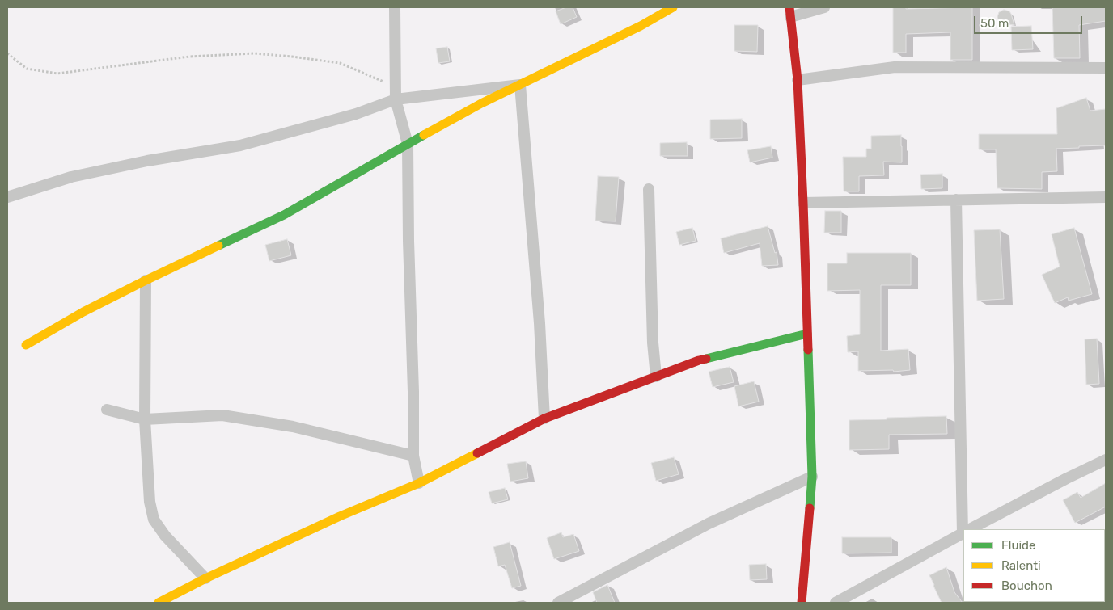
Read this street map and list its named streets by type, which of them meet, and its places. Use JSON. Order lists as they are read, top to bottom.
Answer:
{
  "legend": ["Fluide", "Ralenti", "Bouchon"],
  "scale_bar": "50 m"
}
